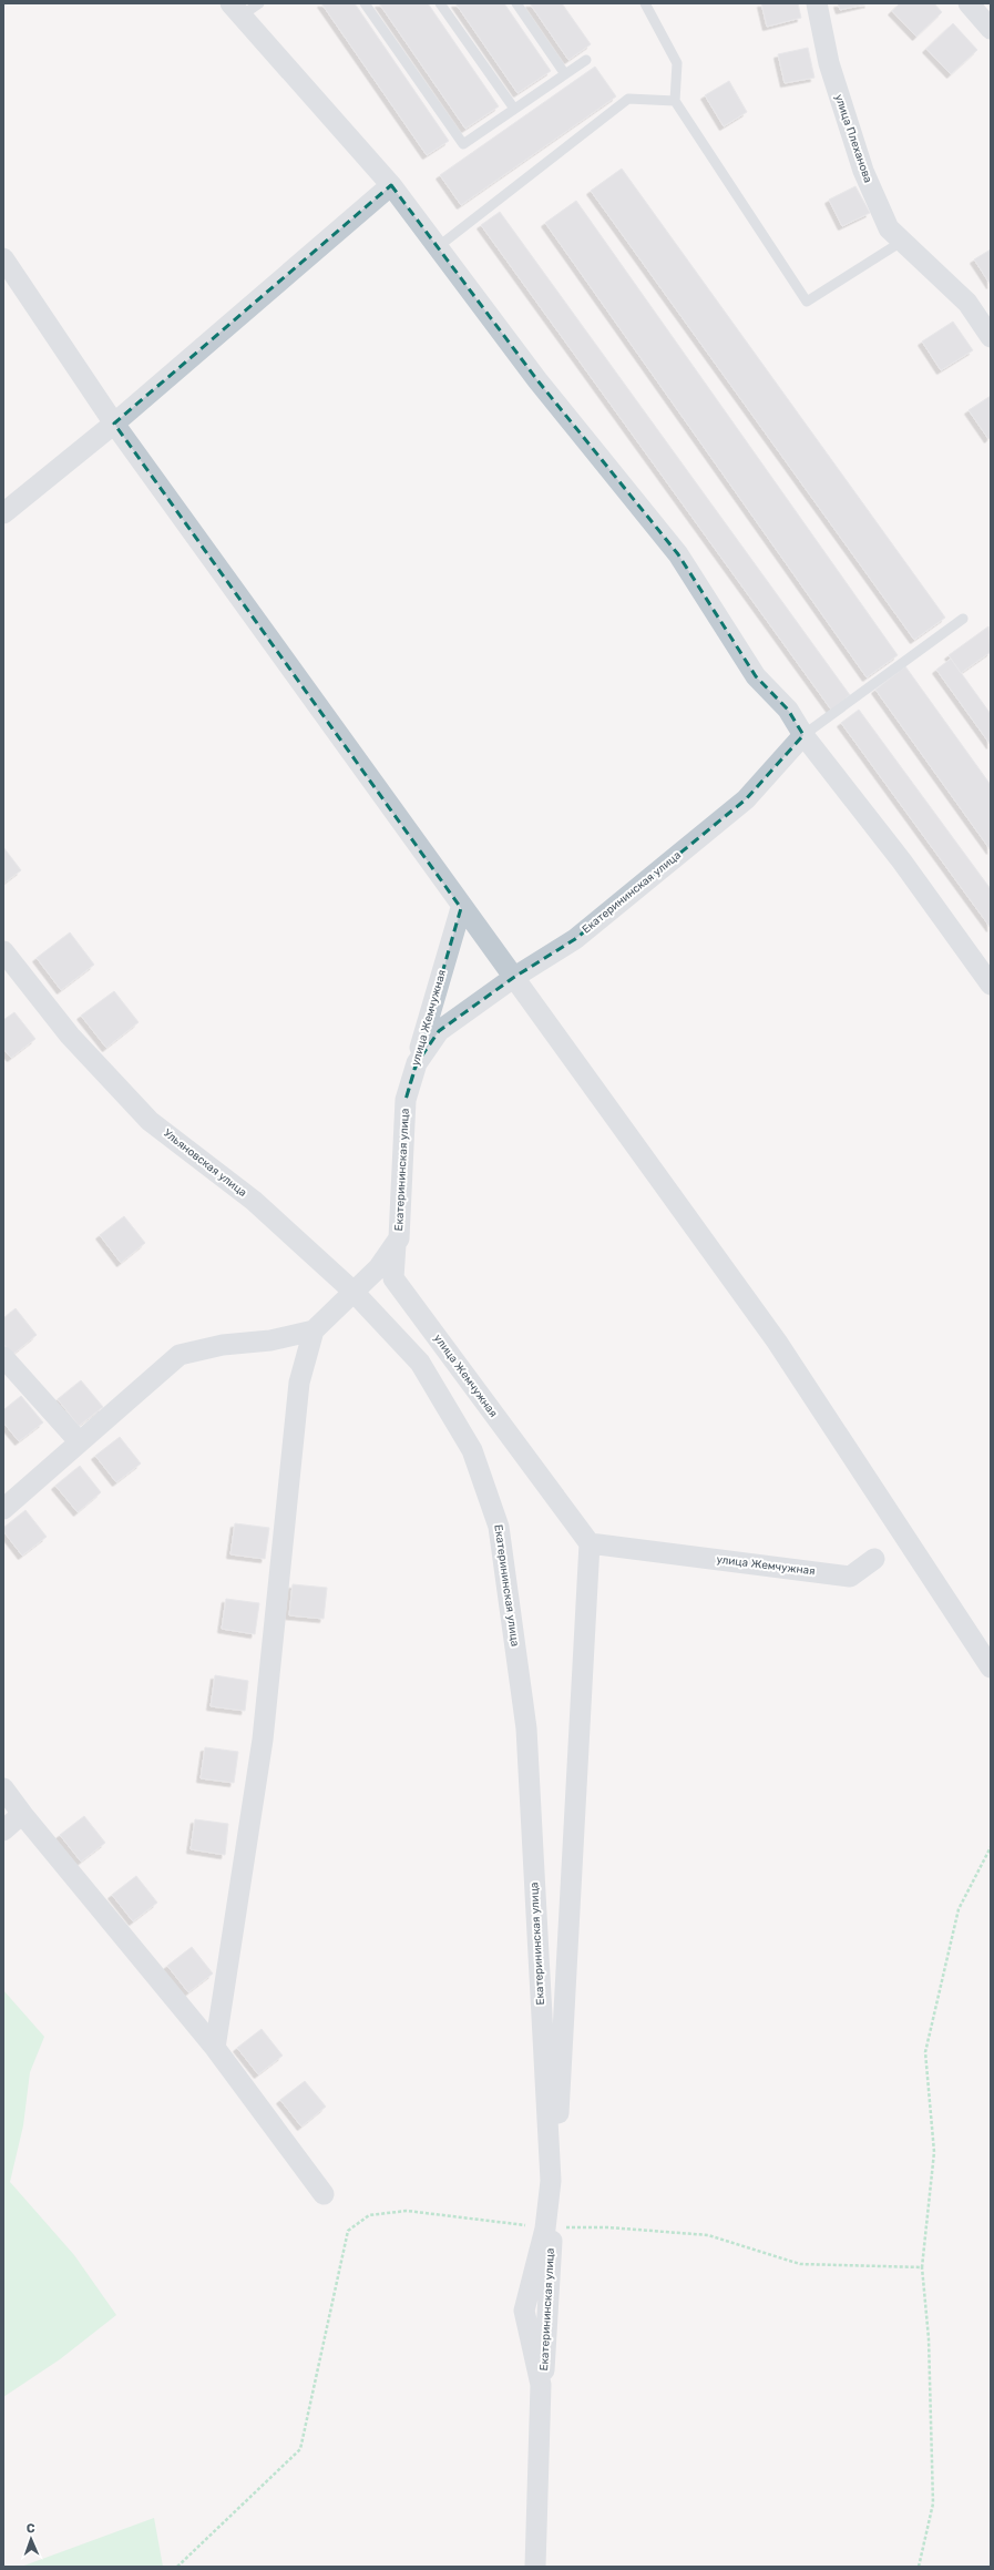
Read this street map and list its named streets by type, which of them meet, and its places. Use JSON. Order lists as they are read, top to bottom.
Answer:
{
  "streets": {
    "street": [
      "улица Плеханова",
      "Екатерининская улица",
      "улица Жемчужная",
      "Ульяновская улица"
    ]
  },
  "crossings": [
    ["Екатерининская улица", "улица Жемчужная"],
    ["Екатерининская улица", "Ульяновская улица"]
  ],
  "north": "top"
}
